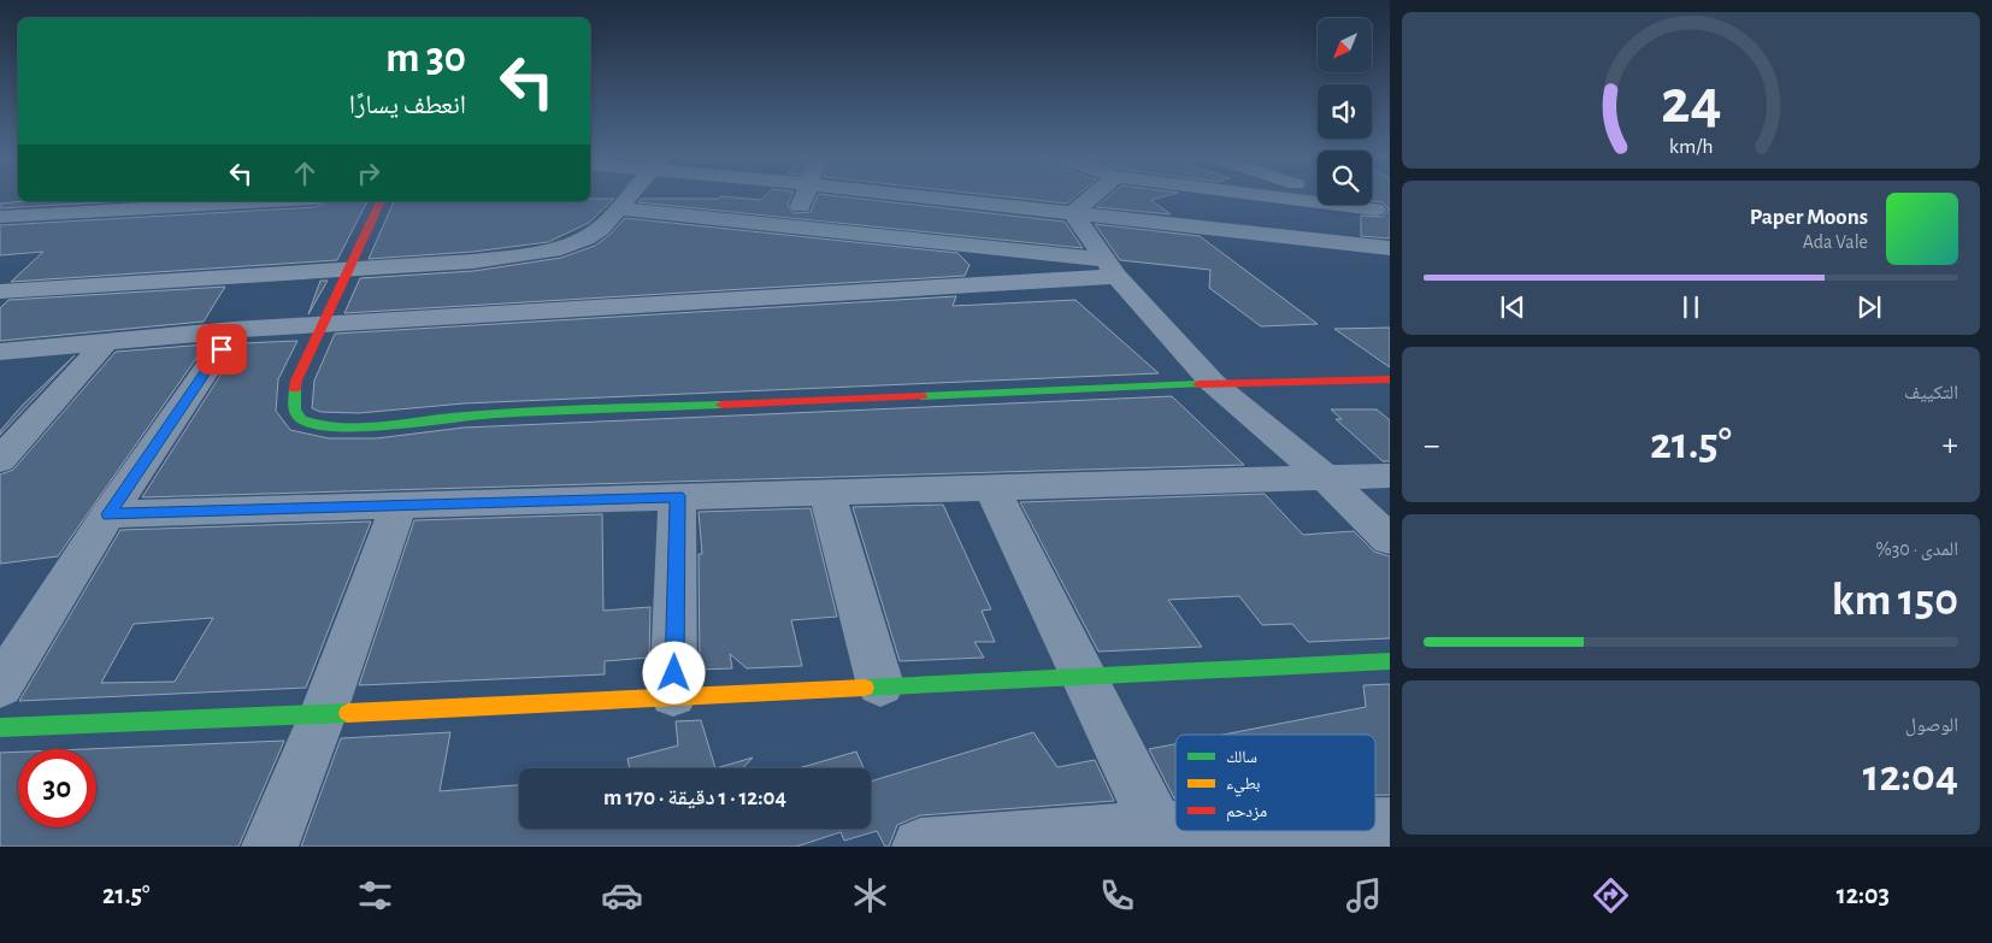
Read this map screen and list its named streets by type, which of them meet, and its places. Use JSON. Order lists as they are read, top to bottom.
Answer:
{
  "legend": ["سالك", "بطيء", "مزدحم"],
  "north": "bottom left",
  "page": {
    "turn": ["30 m", "انعطف يسارًا"],
    "song": ["Paper Moons", "Ada Vale"],
    "tile": [
      "التكييف",
      ["المدى · 30%", "150 km"],
      ["الوصول", "12:04"]
    ],
    "heat": ["−", "21.5°", "+"],
    "limit": "30",
    "trip": "12:04 · 1 دقيقة · 170 m",
    "tabs": ["12:03", "21.5°"],
    "gauge": ["24", "km/h"]
  }
}
